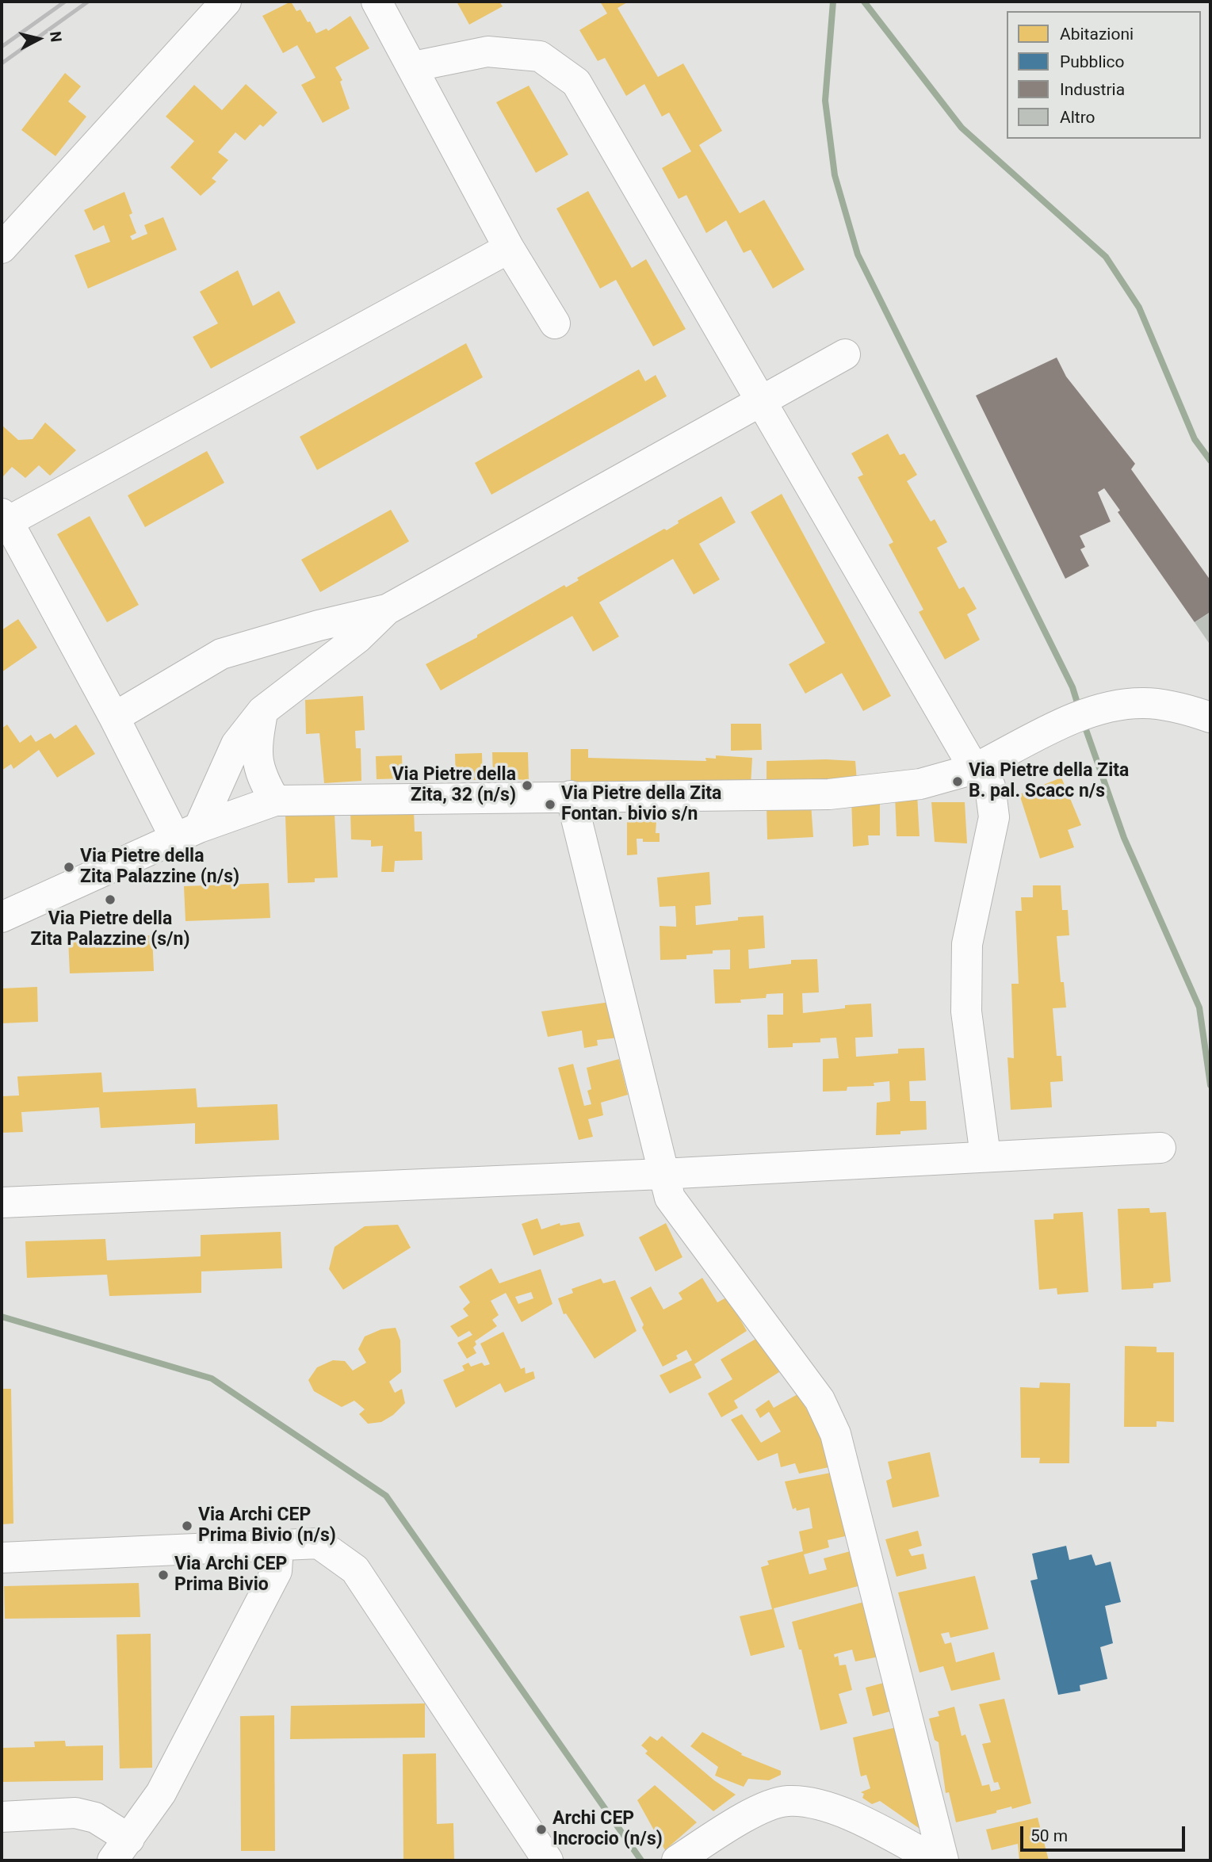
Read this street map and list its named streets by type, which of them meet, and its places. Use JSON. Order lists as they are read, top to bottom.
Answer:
{
  "places": [
    "Via Pietre della Zita B. pal. Scacc n/s",
    "Via Pietre della Zita, 32 (n/s)",
    "Via Pietre della Zita Fontan. bivio s/n",
    "Via Pietre della Zita Palazzine (n/s)",
    "Via Pietre della Zita Palazzine (s/n)",
    "Via Archi CEP Prima Bivio (n/s)",
    "Via Archi CEP Prima Bivio",
    "Archi CEP Incrocio (n/s)"
  ],
  "legend": [
    "Abitazioni",
    "Pubblico",
    "Industria",
    "Altro"
  ],
  "scale_bar": "50 m",
  "north": "right"
}
